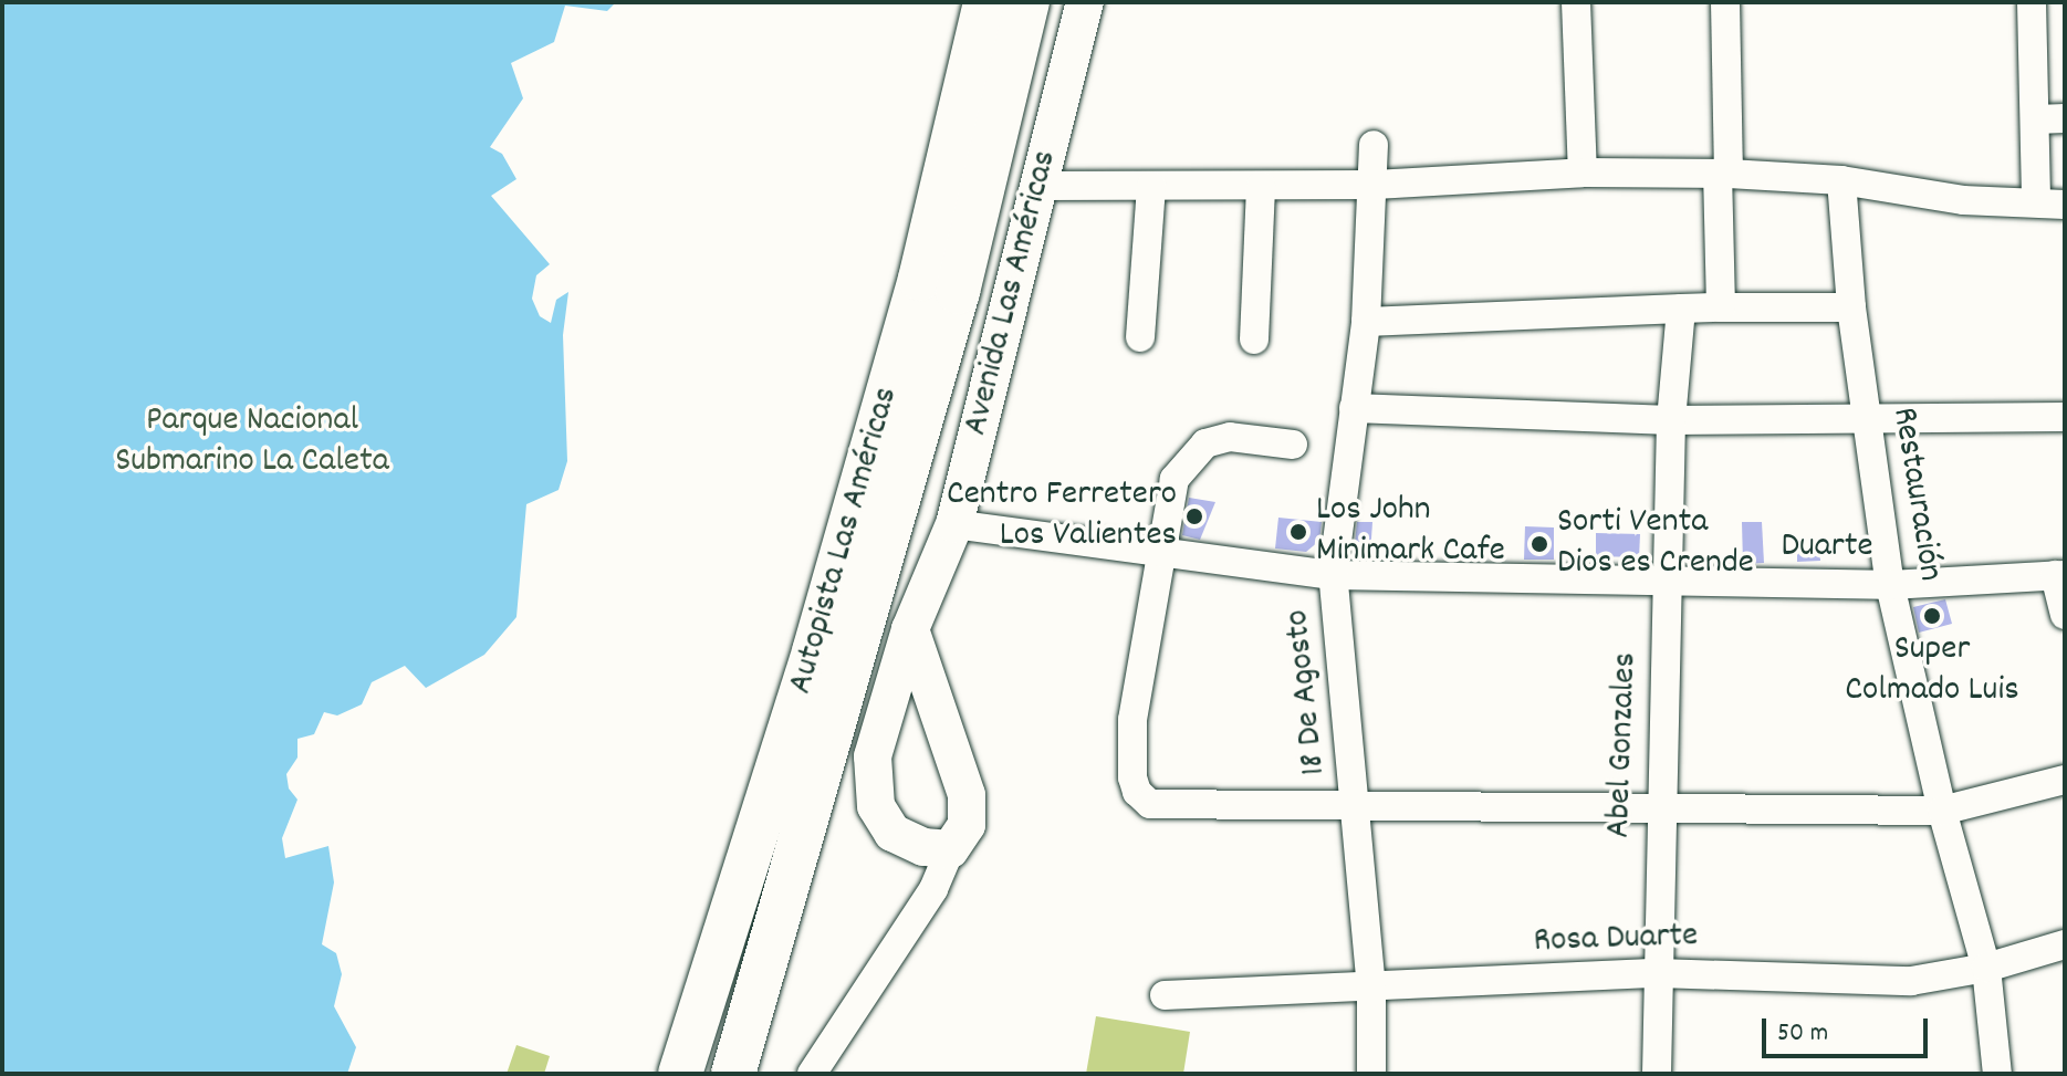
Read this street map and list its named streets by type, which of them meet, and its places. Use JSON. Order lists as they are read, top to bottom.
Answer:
{
  "streets": {
    "highway": ["Autopista Las Américas"],
    "main road": ["Avenida Las Américas"],
    "street": [
      "Restauración",
      "Duarte",
      "18 De Agosto",
      "Abel Gonzales",
      "Rosa Duarte"
    ]
  },
  "crossings": [
    ["Avenida Las Américas", "Duarte"],
    ["Restauración", "Duarte"],
    ["Restauración", "Rosa Duarte"],
    ["Duarte", "18 De Agosto"],
    ["Duarte", "Abel Gonzales"],
    ["18 De Agosto", "Rosa Duarte"],
    ["Abel Gonzales", "Rosa Duarte"]
  ],
  "parks": ["Parque Nacional Submarino La Caleta"],
  "places": [
    "Centro Ferretero Los Valientes",
    "Los John Minimark Cafe",
    "Sorti Venta Dios es Crende",
    "Super Colmado Luis"
  ],
  "scale_bar": "50 m"
}
